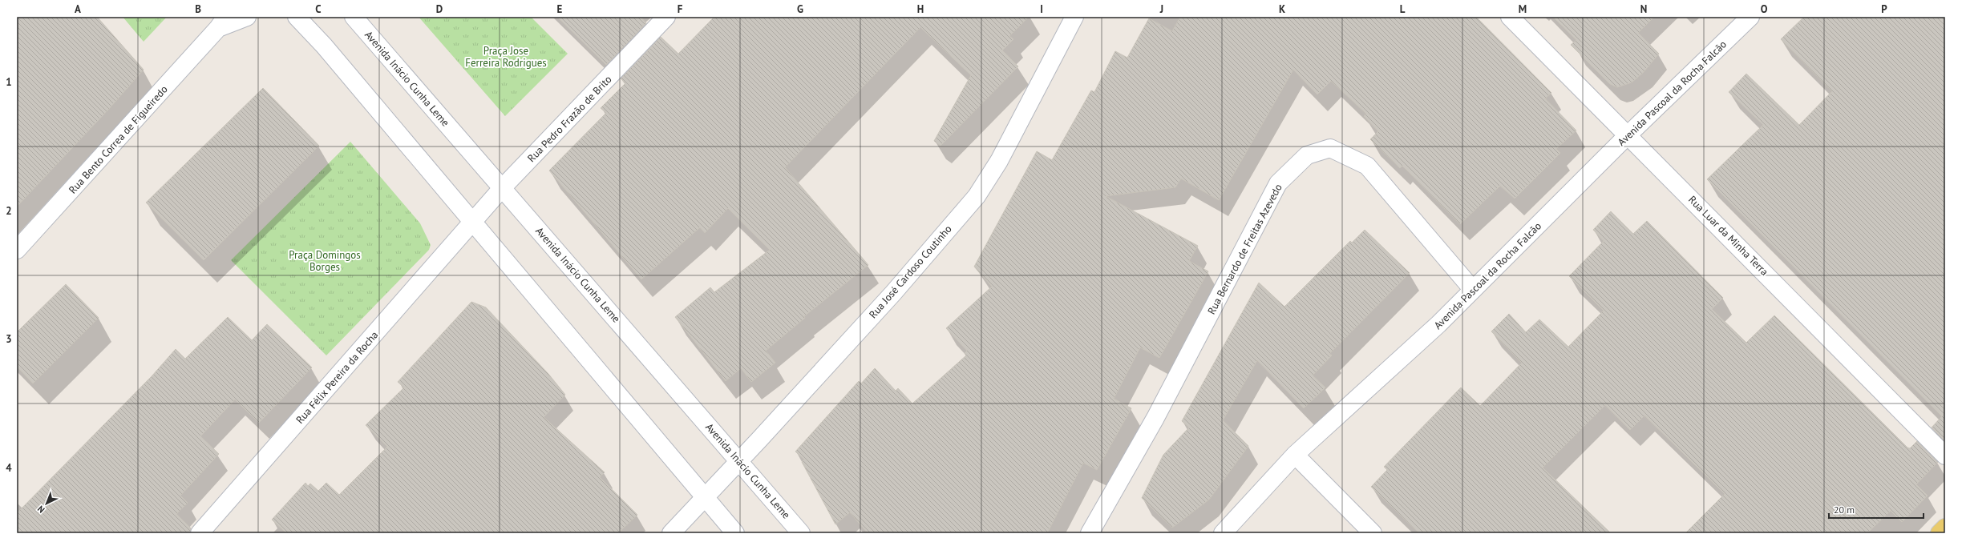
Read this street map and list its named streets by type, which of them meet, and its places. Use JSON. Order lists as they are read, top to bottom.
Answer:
{
  "streets": {
    "street": [
      "Avenida Inácio Cunha Leme",
      "Avenida Pascoal da Rocha Falcão",
      "Rua Pedro Frazão de Brito",
      "Rua Bento Correa de Figueiredo",
      "Rua Luar da Minha Terra",
      "Rua Bernardo de Freitas Azevedo",
      "Rua José Cardoso Coutinho",
      "Rua Félix Pereira da Rocha"
    ]
  },
  "crossings": [
    ["Avenida Inácio Cunha Leme", "Rua Pedro Frazão de Brito"],
    ["Avenida Inácio Cunha Leme", "Rua José Cardoso Coutinho"],
    ["Avenida Pascoal da Rocha Falcão", "Rua Luar da Minha Terra"],
    ["Avenida Pascoal da Rocha Falcão", "Rua Bernardo de Freitas Azevedo"],
    ["Rua Pedro Frazão de Brito", "Rua Félix Pereira da Rocha"]
  ],
  "parks": ["Praça Jose Ferreira Rodrigues", "Praça Domingos Borges"],
  "scale_bar": "20 m",
  "north": "bottom left",
  "grid": {
    "columns": [
      "A",
      "B",
      "C",
      "D",
      "E",
      "F",
      "G",
      "H",
      "I",
      "J",
      "K",
      "L",
      "M",
      "N",
      "O",
      "P"
    ],
    "rows": [
      "1",
      "2",
      "3",
      "4"
    ]
  }
}
